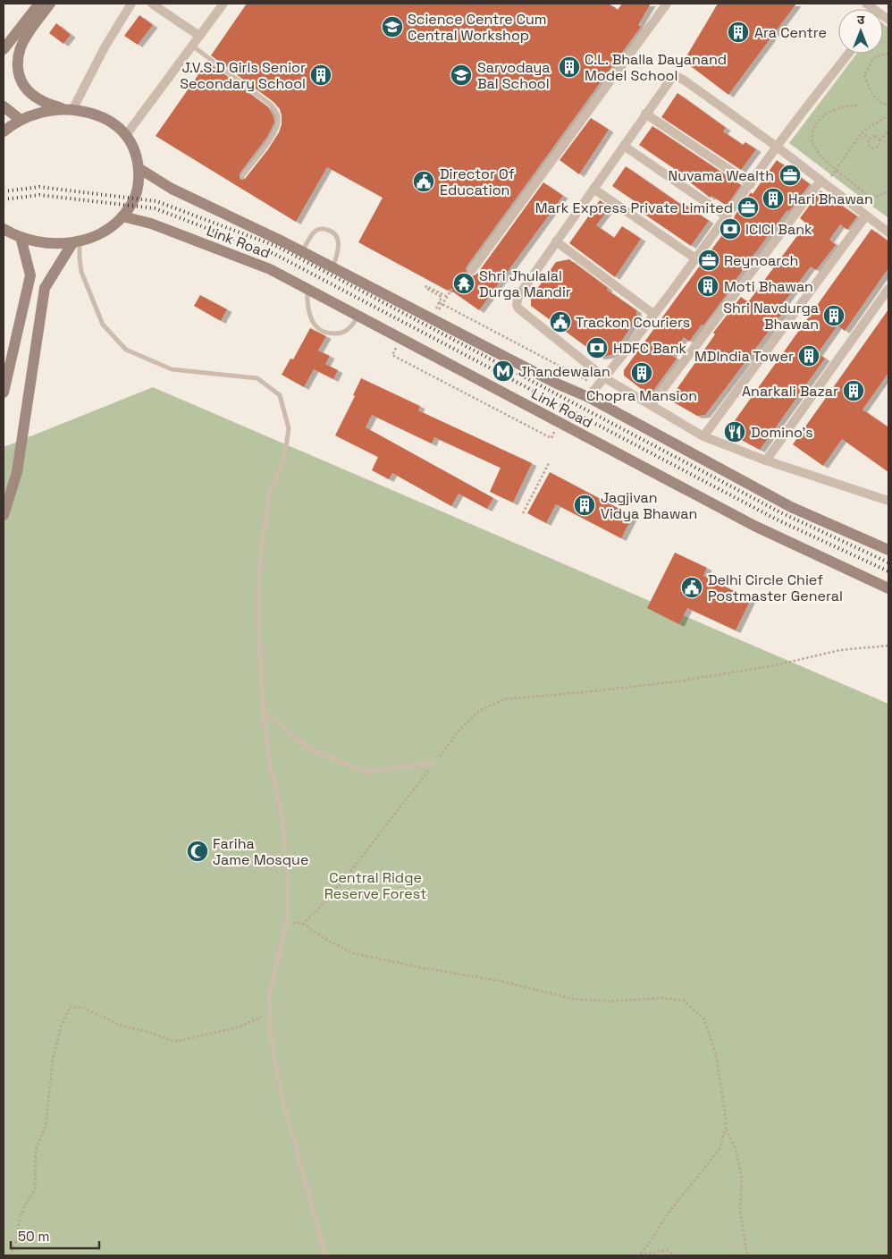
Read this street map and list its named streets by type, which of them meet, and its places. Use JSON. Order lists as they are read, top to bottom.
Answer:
{
  "streets": {
    "main road": ["Link Road"]
  },
  "parks": ["Central Ridge Reserve Forest"],
  "places": {
    "school or university": ["Science Centre Cum Central Workshop", "Sarvodaya Bal School"],
    "building": [
      "Ara Centre",
      "C.L. Bhalla Dayanand Model School",
      "J.V.S.D Girls Senior Secondary School",
      "Hari Bhawan",
      "Moti Bhawan",
      "Shri Navdurga Bhawan",
      "MDIndia Tower",
      "Chopra Mansion",
      "Anarkali Bazar",
      "Jagjivan Vidya Bhawan"
    ],
    "office": ["Nuvama Wealth", "Mark Express Private Limited", "Reynoarch"],
    "public building": ["Director Of Education", "Trackon Couriers", "Delhi Circle Chief Postmaster General"],
    "bank": ["ICICI Bank", "HDFC Bank"],
    "temple": ["Shri Jhulalal Durga Mandir"],
    "metro station": ["Jhandewalan"],
    "restaurant": ["Domino's"],
    "mosque": ["Fariha Jame Mosque"]
  },
  "scale_bar": "50 m",
  "north": "top"
}
